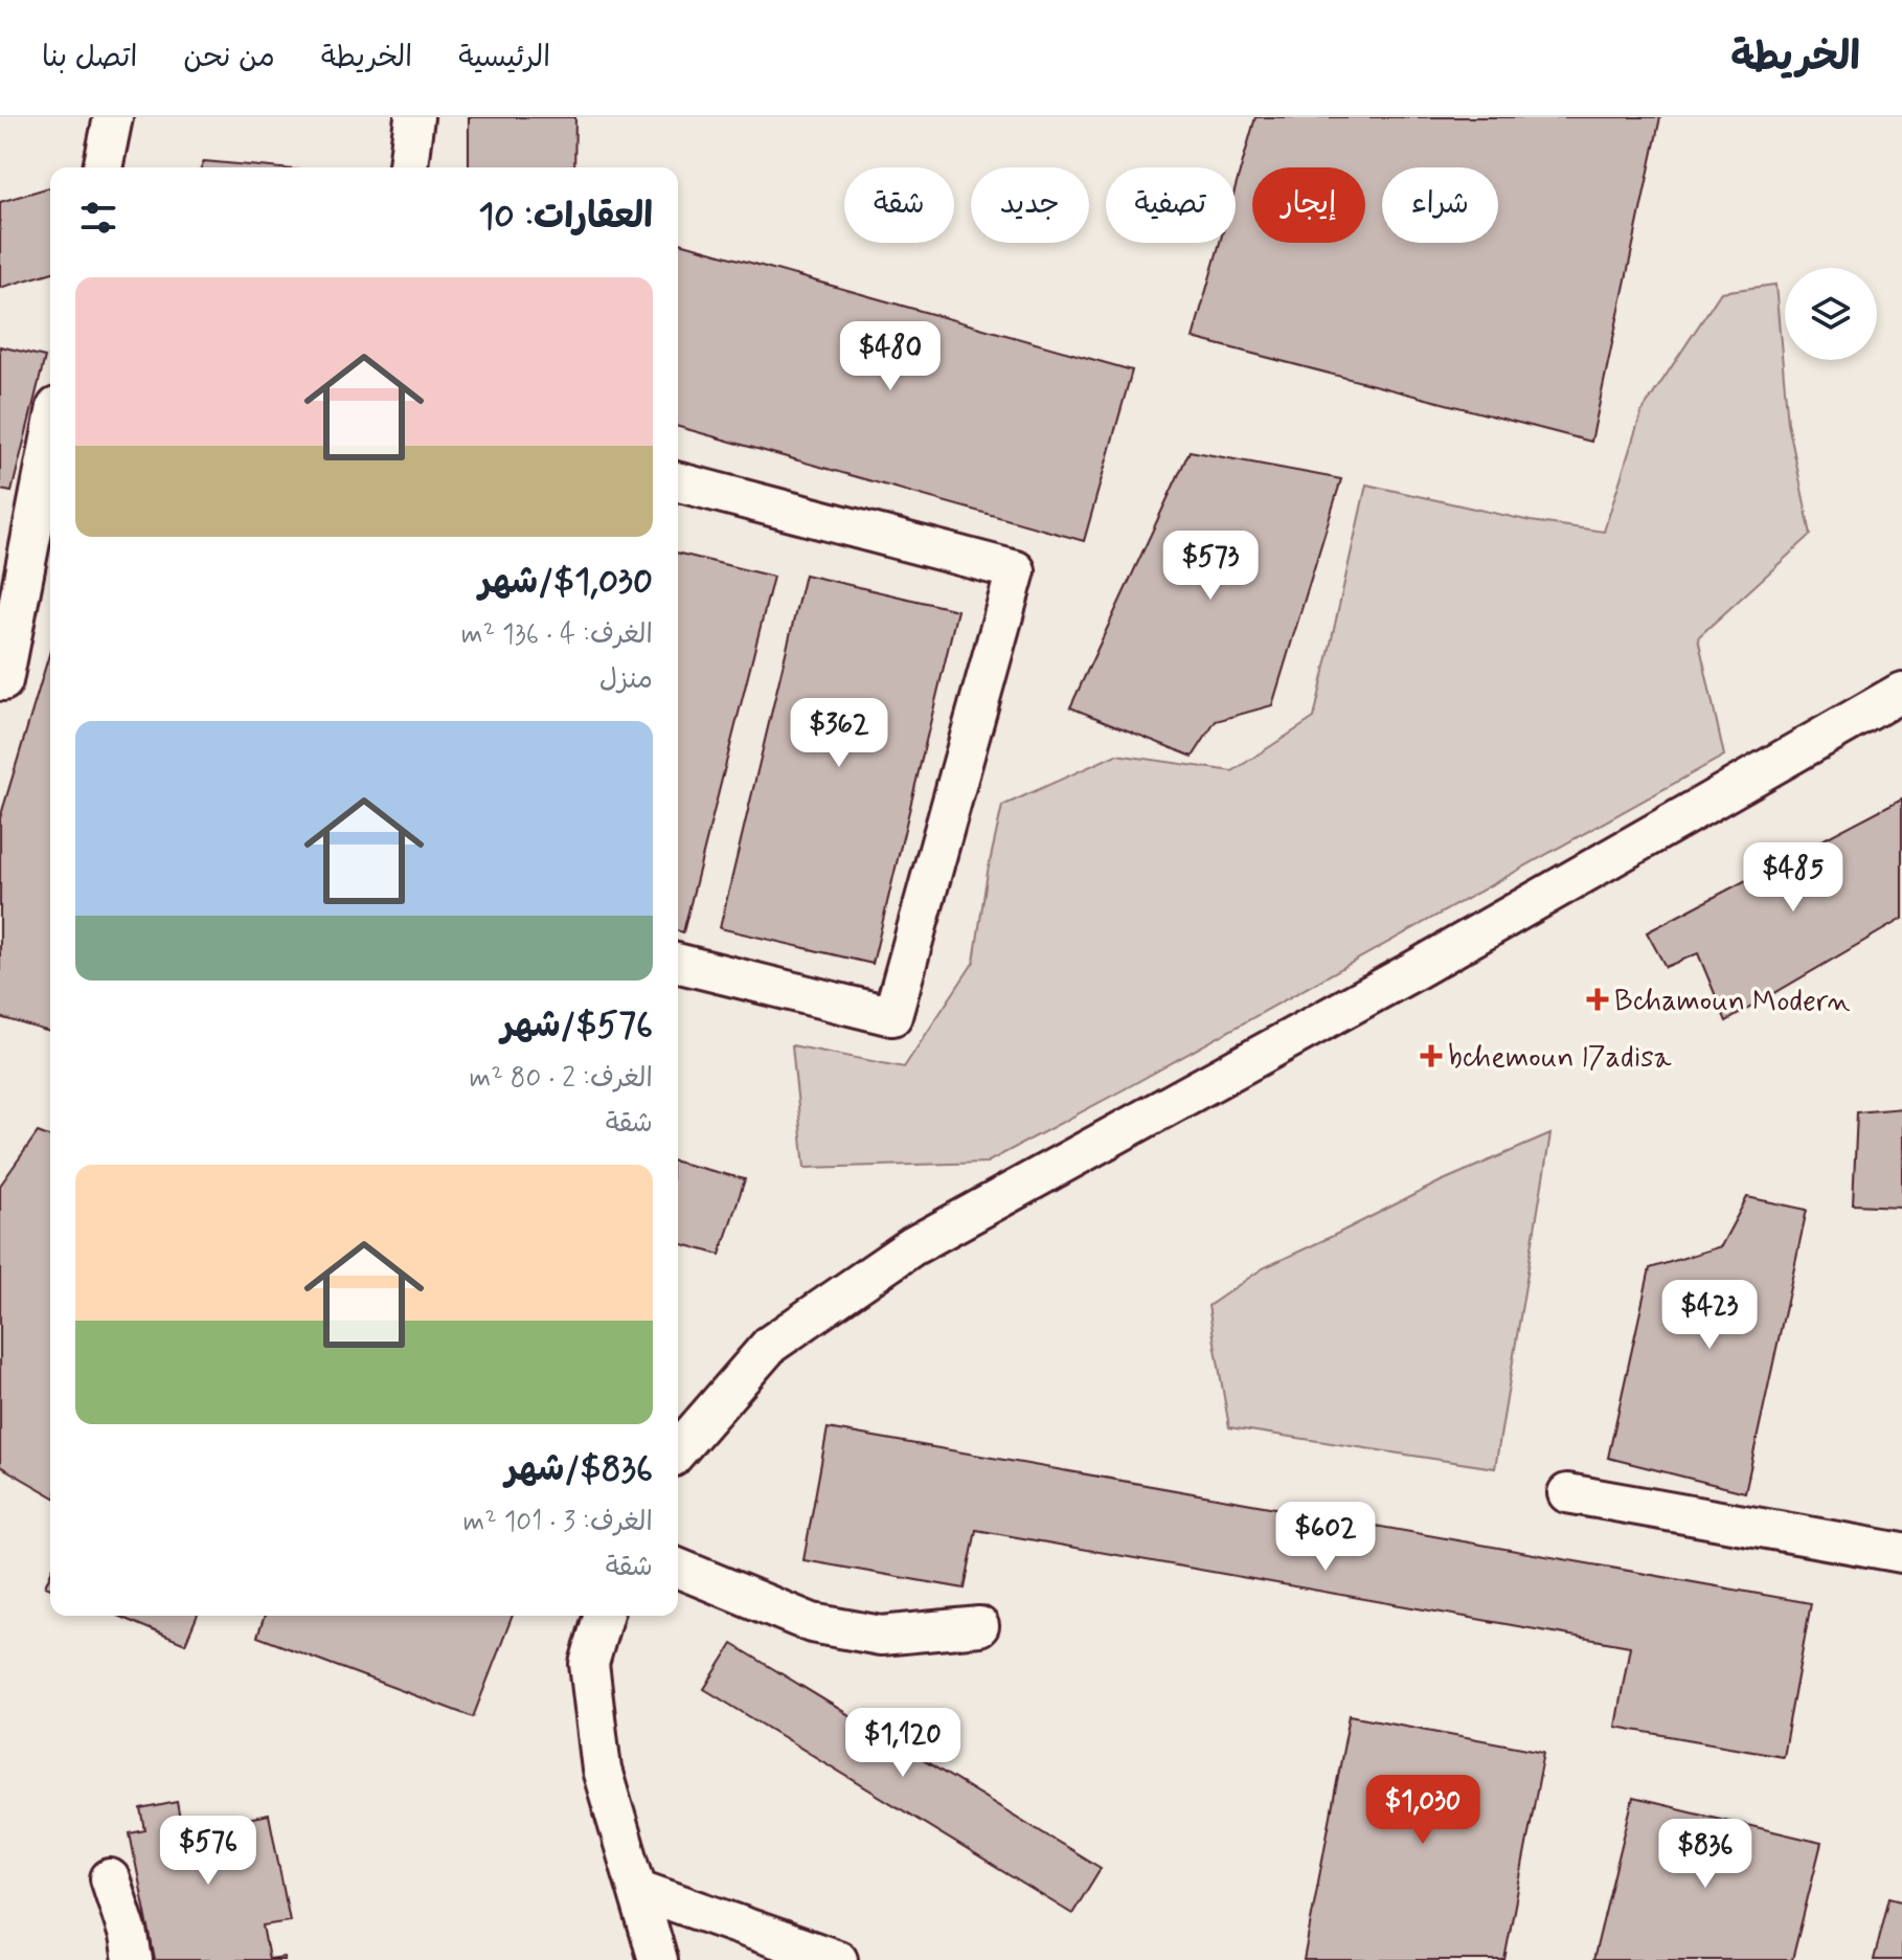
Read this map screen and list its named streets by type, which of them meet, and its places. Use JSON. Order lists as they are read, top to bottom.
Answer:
{
  "places": {
    "health": ["Bchamoun Modern", "bchemoun l7adisa"]
  },
  "page": {
    "header": "الخريطة",
    "nav": [
      "الرئيسية",
      "الخريطة",
      "من نحن",
      "اتصل بنا"
    ],
    "chip": [
      "شراء",
      "إيجار",
      "تصفية",
      "جديد",
      "شقة"
    ],
    "heading": "العقارات: 10",
    "list": [
      {
        "name": "$1,030/شهر",
        "note": "الغرف: 4 · 136 m² · منزل"
      },
      {
        "name": "$576/شهر",
        "note": "الغرف: 2 · 80 m² · شقة"
      },
      {
        "name": "$836/شهر",
        "note": "الغرف: 3 · 101 m² · شقة"
      }
    ],
    "price": [
      "$480",
      "$573",
      "$362",
      "$485",
      "$423",
      "$602",
      "$1,120",
      "$1,030",
      "$576",
      "$836"
    ]
  }
}
